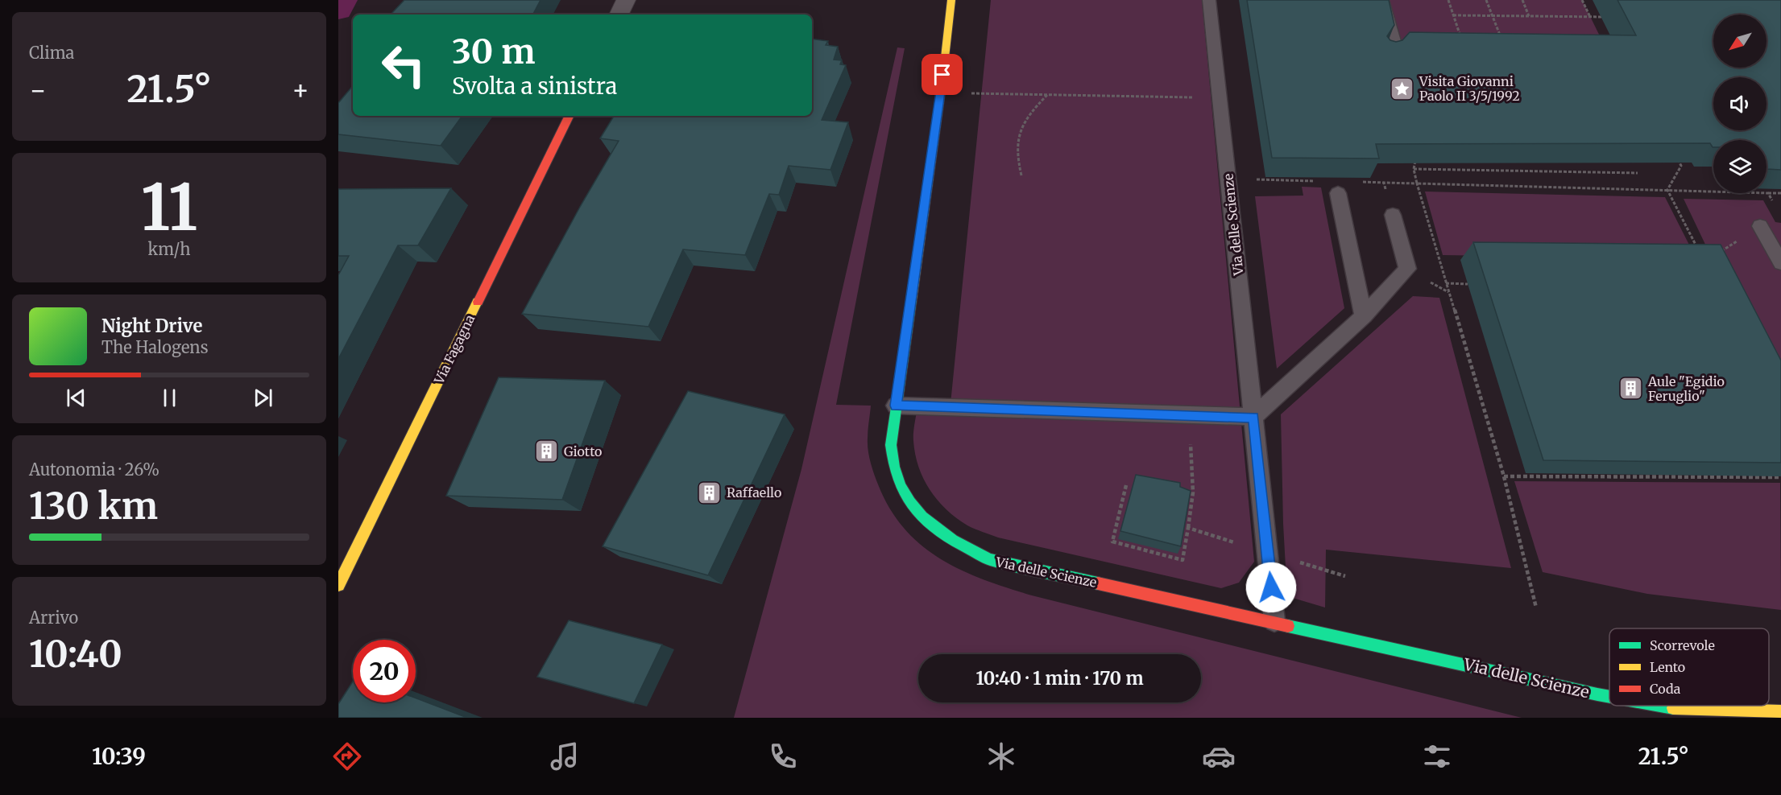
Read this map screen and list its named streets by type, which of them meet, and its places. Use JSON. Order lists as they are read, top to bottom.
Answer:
{
  "streets": {
    "street": ["Via delle Scienze", "Via Fagagna"]
  },
  "places": {
    "place": ["Visita Giovanni Paolo II 3/5/1992"],
    "building": ["Aule \"Egidio Feruglio\"", "Giotto", "Raffaello"]
  },
  "legend": ["Scorrevole", "Lento", "Coda"],
  "north": "bottom left",
  "page": {
    "tile": [
      "Clima",
      ["11", "km/h"],
      ["Autonomia · 26%", "130 km"],
      ["Arrivo", "10:40"]
    ],
    "turn": ["30 m", "Svolta a sinistra"],
    "heat": ["−", "21.5°", "+"],
    "song": ["Night Drive", "The Halogens"],
    "limit": "20",
    "trip": "10:40 · 1 min · 170 m",
    "tabs": ["10:39", "21.5°"]
  }
}
